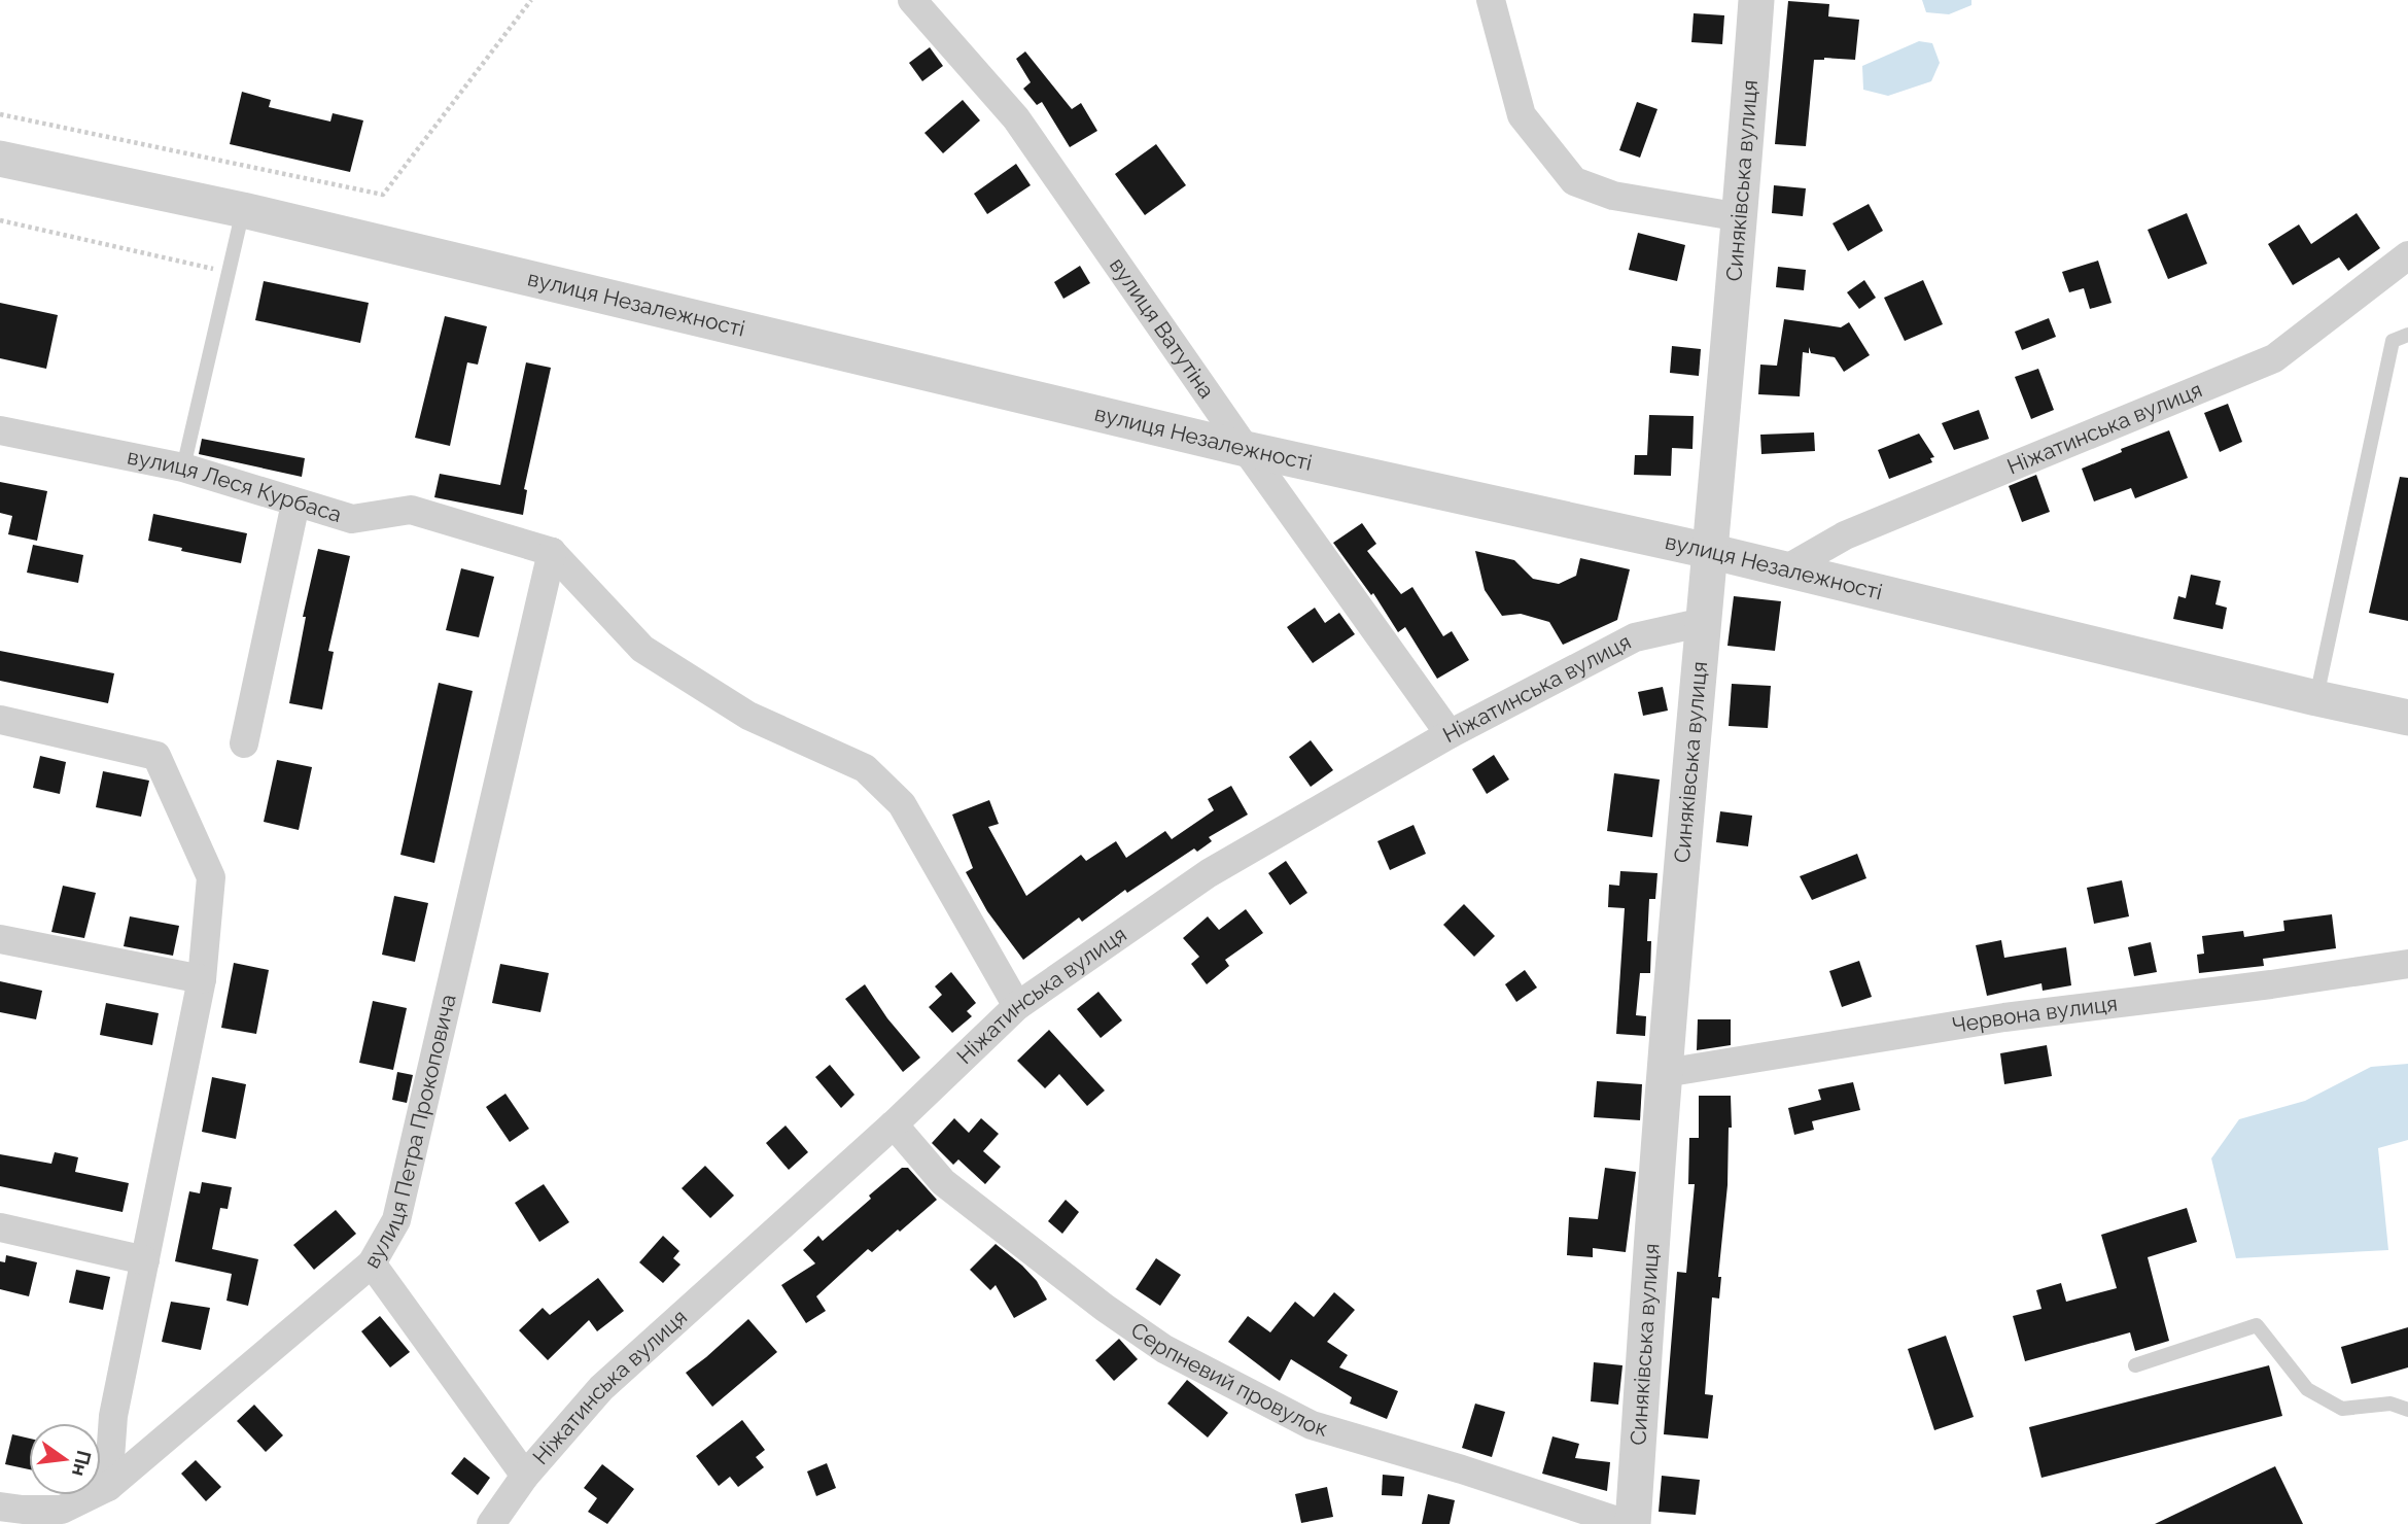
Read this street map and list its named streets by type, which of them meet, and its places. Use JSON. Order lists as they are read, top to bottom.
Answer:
{
  "streets": {
    "street": [
      "Синяківська вулиця",
      "вулиця Незалежності",
      "вулиця Ватутіна",
      "Ніжатинська вулиця",
      "вулиця Леся Курбаса",
      "Червона вулиця",
      "вулиця Петра Прокоповича",
      "Серпневий провулок"
    ]
  },
  "crossings": [
    ["Синяківська вулиця", "вулиця Незалежності"],
    ["Синяківська вулиця", "Ніжатинська вулиця"],
    ["Синяківська вулиця", "Червона вулиця"],
    ["вулиця Незалежності", "вулиця Ватутіна"],
    ["вулиця Незалежності", "Ніжатинська вулиця"],
    ["вулиця Ватутіна", "Ніжатинська вулиця"],
    ["Ніжатинська вулиця", "Серпневий провулок"],
    ["вулиця Леся Курбаса", "вулиця Петра Прокоповича"]
  ],
  "north": "right"
}
